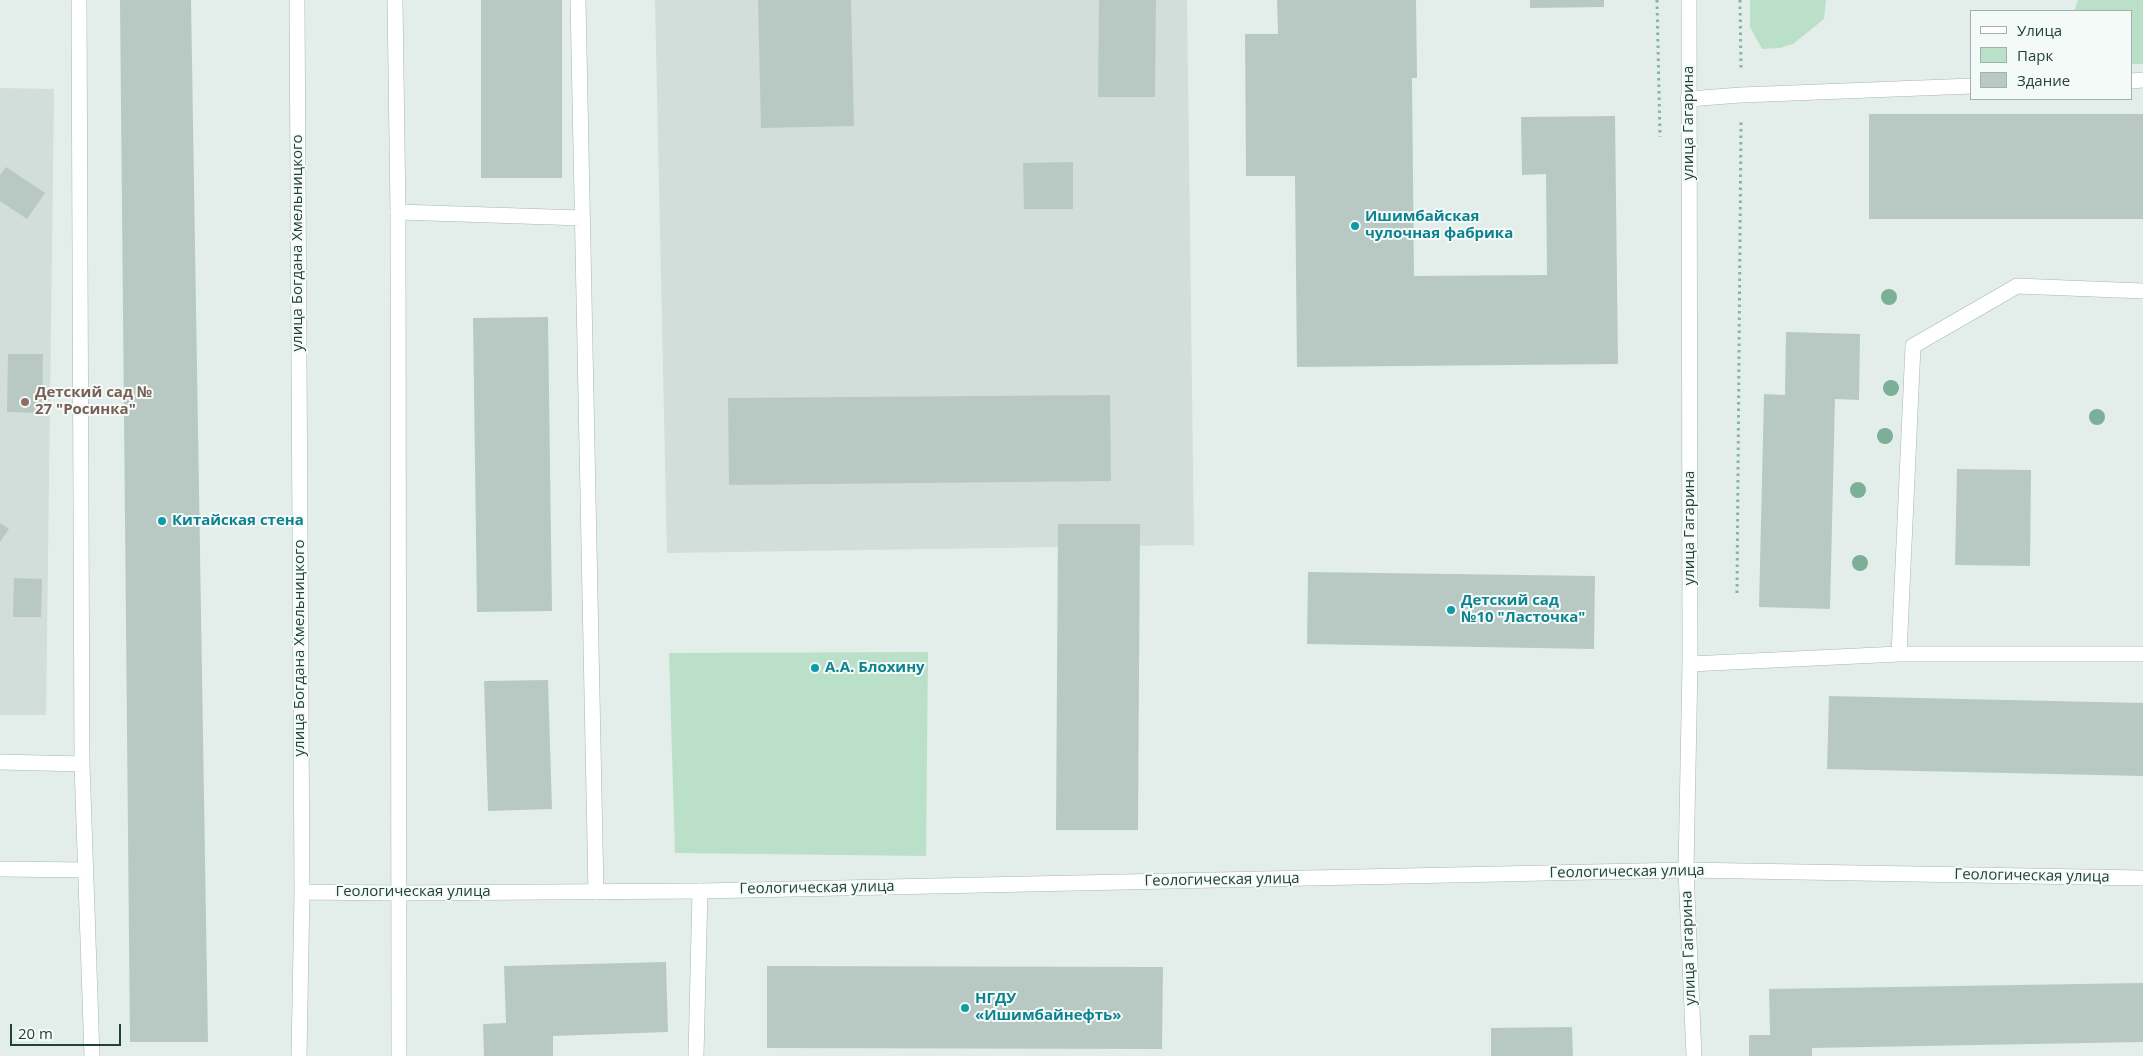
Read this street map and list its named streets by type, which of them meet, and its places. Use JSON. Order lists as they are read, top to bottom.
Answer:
{
  "streets": {
    "street": ["улица Гагарина", "улица Богдана Хмельницкого", "Геологическая улица"]
  },
  "crossings": [
    ["улица Гагарина", "Геологическая улица"],
    ["улица Богдана Хмельницкого", "Геологическая улица"]
  ],
  "places": [
    "Ишимбайская чулочная фабрика",
    "Детский сад № 27 \"Росинка\"",
    "Китайская стена",
    "Детский сад №10 \"Ласточка\"",
    "А.А. Блохину",
    "НГДУ «Ишимбайнефть»"
  ],
  "legend": ["Улица", "Парк", "Здание"],
  "scale_bar": "20 m"
}
